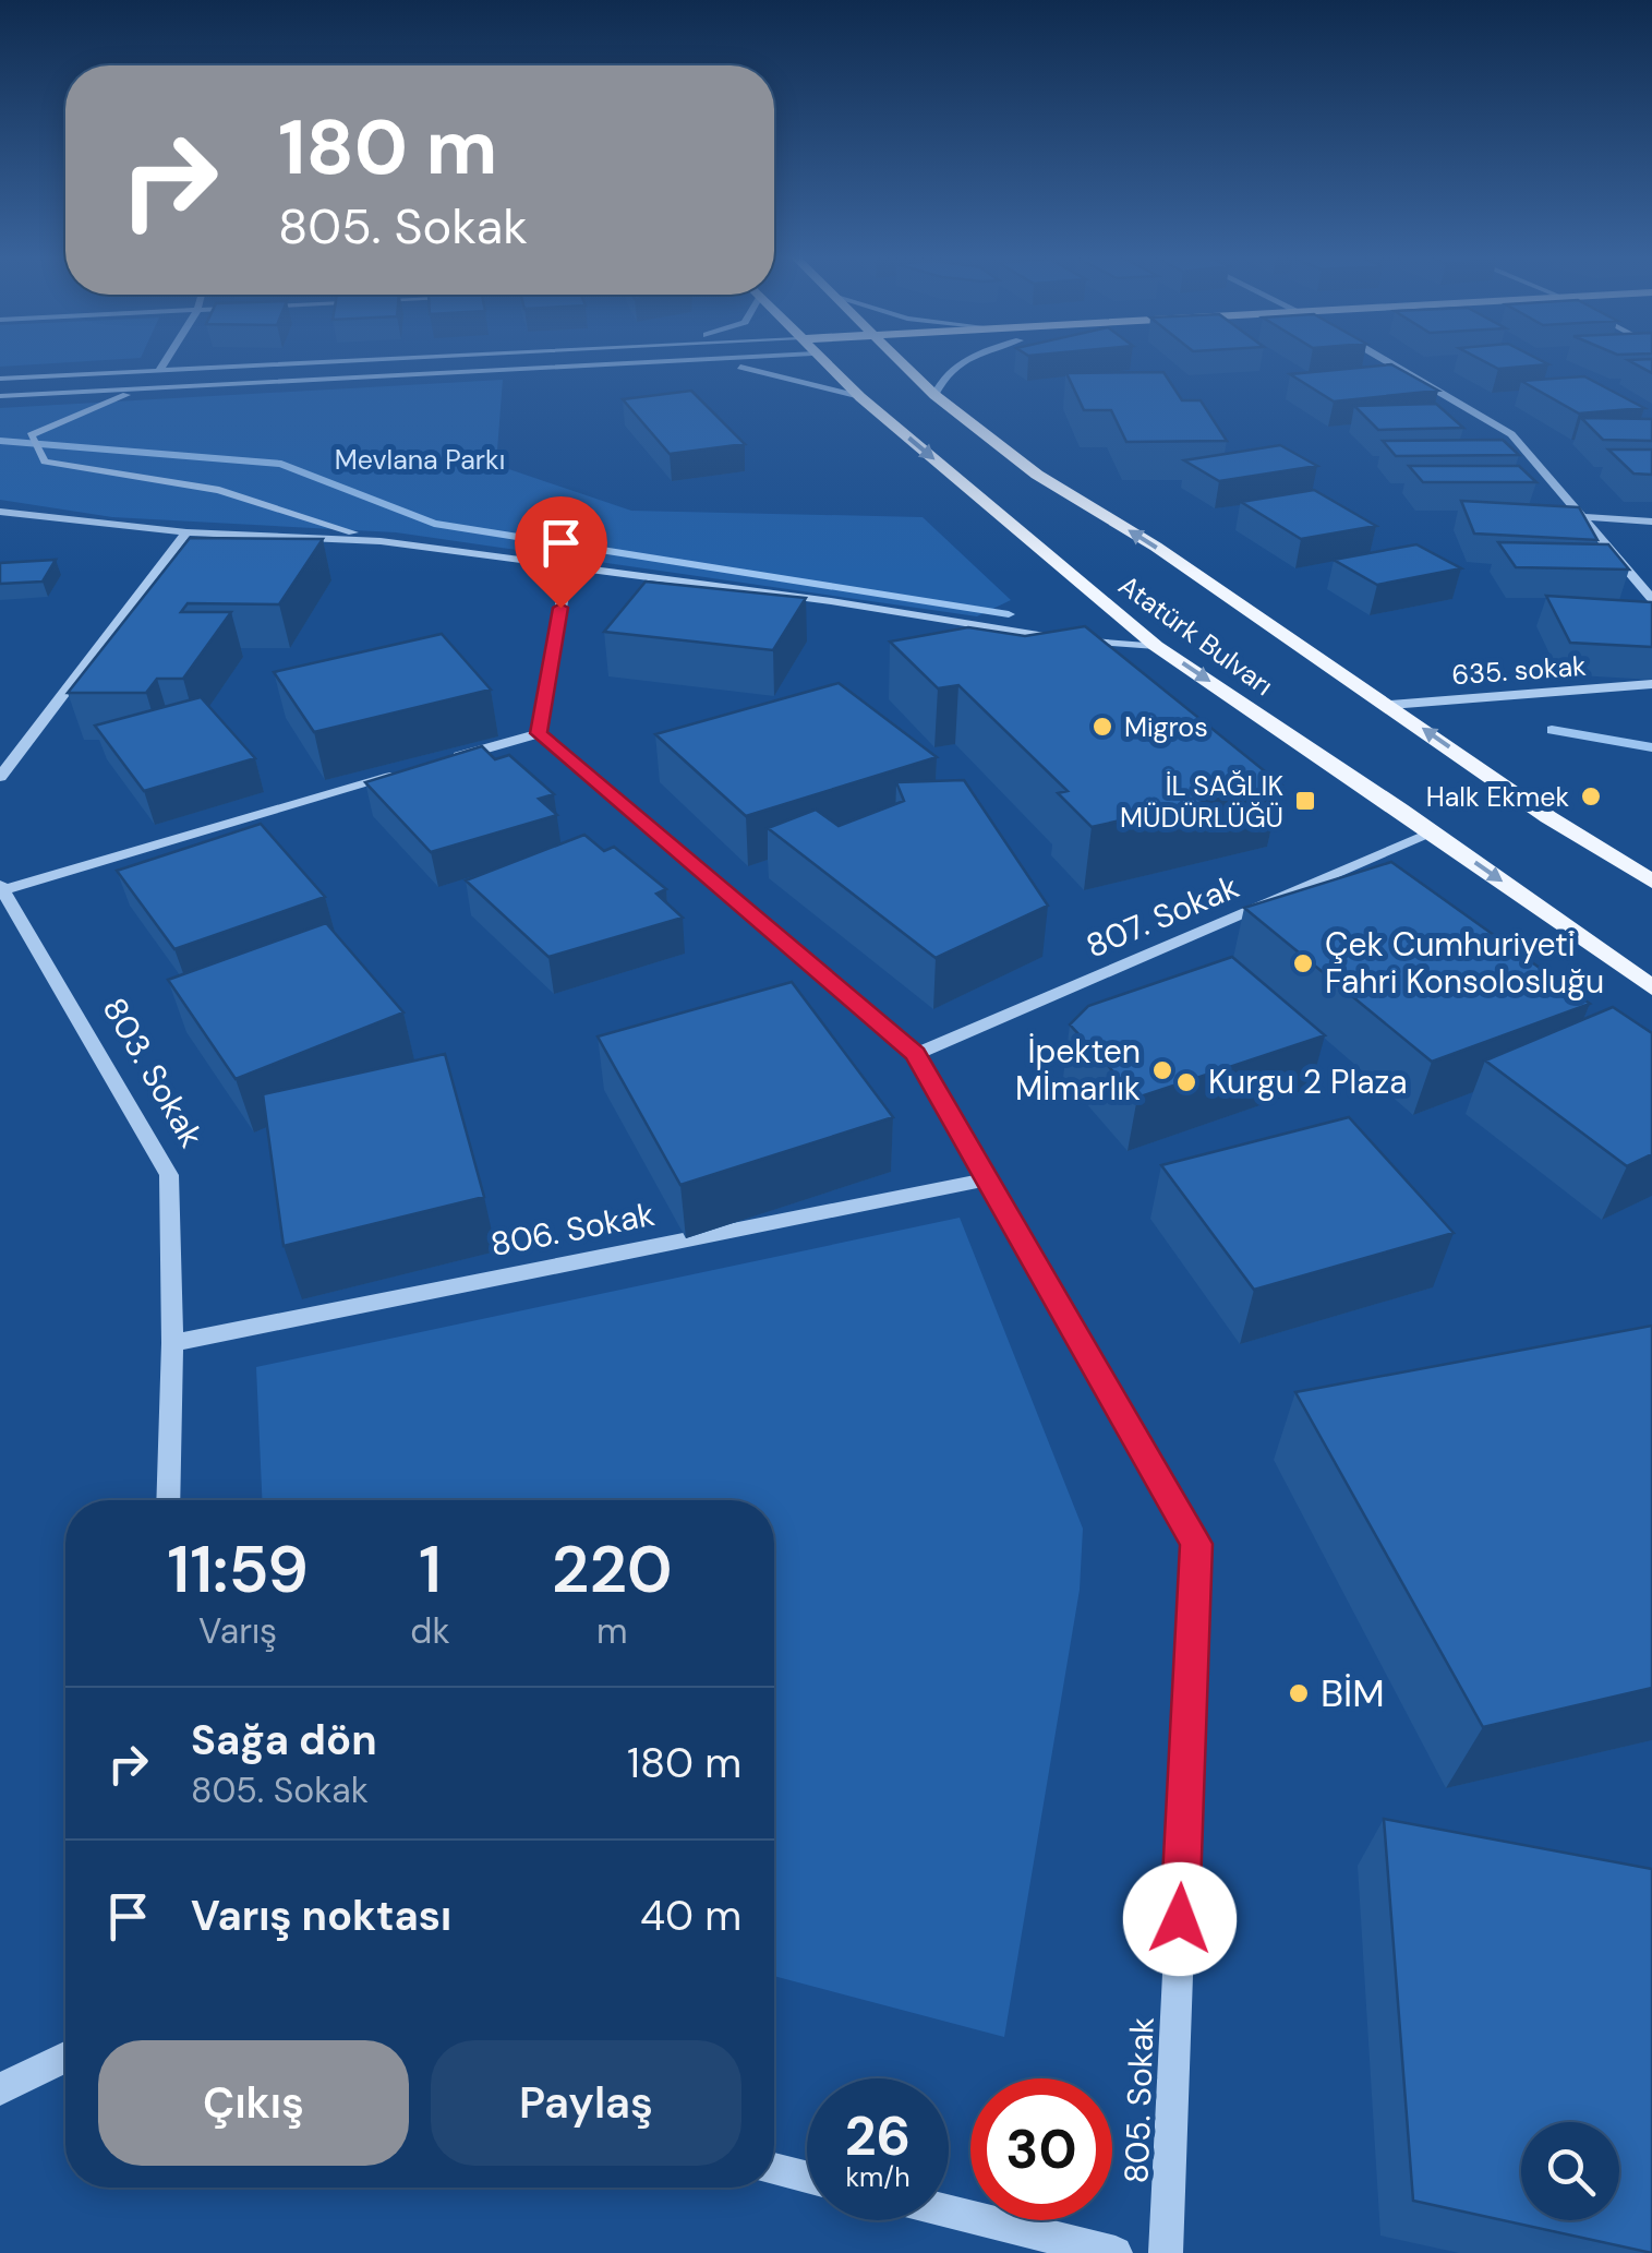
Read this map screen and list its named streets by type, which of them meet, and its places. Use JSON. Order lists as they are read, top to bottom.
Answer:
{
  "streets": {
    "main road": ["Atatürk Bulvarı"],
    "street": [
      "635. sokak",
      "807. Sokak",
      "803. Sokak",
      "806. Sokak",
      "805. Sokak"
    ]
  },
  "crossings": [
    ["Atatürk Bulvarı", "635. sokak"],
    ["Atatürk Bulvarı", "807. Sokak"],
    ["807. Sokak", "805. Sokak"],
    ["803. Sokak", "806. Sokak"],
    ["806. Sokak", "805. Sokak"]
  ],
  "parks": ["Mevlana Parkı"],
  "places": {
    "other": [
      "Migros",
      "Halk Ekmek",
      "Çek Cumhuriyeti Fahri Konsolosluğu",
      "İpekten Mİmarlık",
      "Kurgu 2 Plaza",
      "BİM"
    ],
    "transit": ["İL SAĞLIK MÜDÜRLÜĞÜ"]
  },
  "page": {
    "turn": ["180 m", "805. Sokak"],
    "eta": [
      "11:59",
      "Varış",
      "1",
      "dk",
      "220",
      "m"
    ],
    "list": [
      {
        "name": "Sağa dön",
        "note": "805. Sokak",
        "value": "180 m"
      },
      {
        "name": "Varış noktası",
        "value": "40 m"
      }
    ],
    "buttons": ["Çıkış", "Paylaş"],
    "speed": "26 km/h",
    "limit": "30"
  }
}
